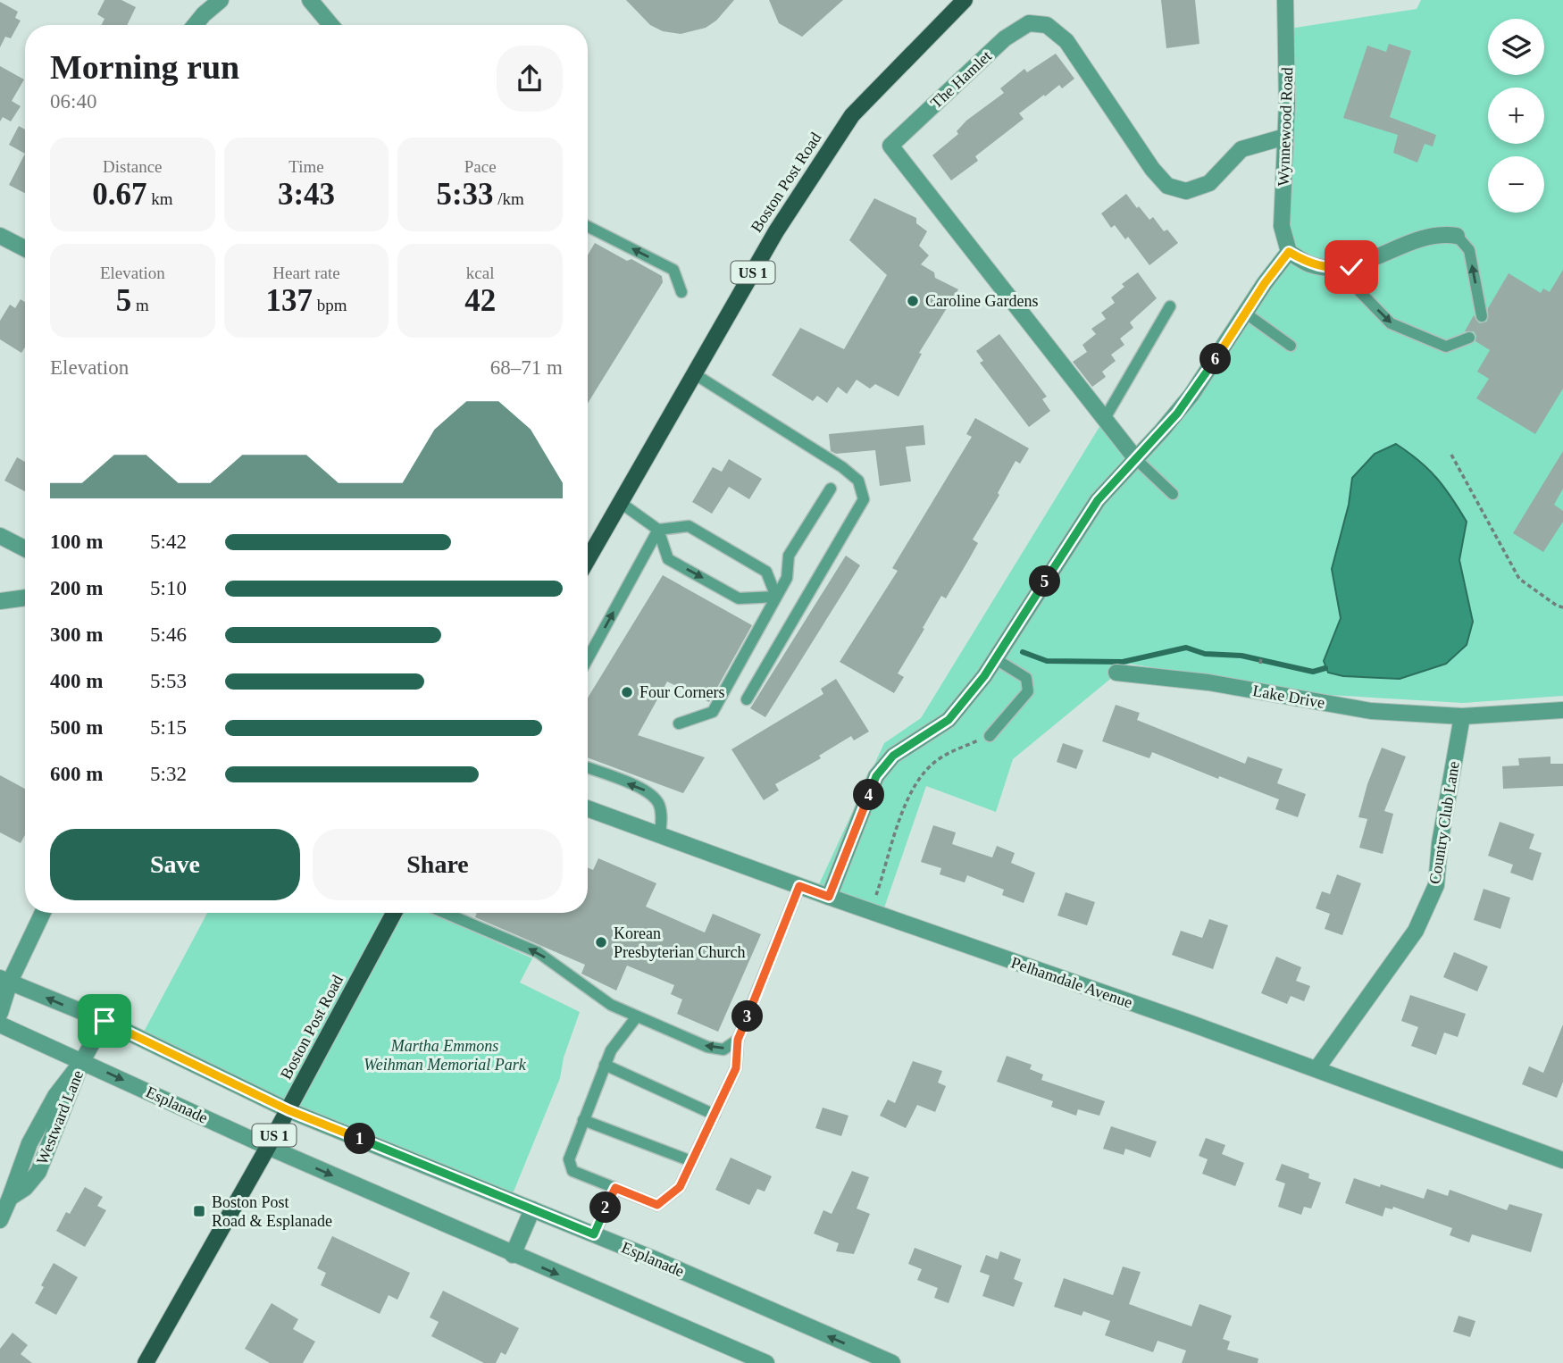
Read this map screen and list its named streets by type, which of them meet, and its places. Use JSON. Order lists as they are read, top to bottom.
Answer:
{
  "streets": {
    "main road": ["Boston Post Road", "US 1"],
    "street": [
      "The Hamlet",
      "Wynnewood Road",
      "Lake Drive",
      "Country Club Lane",
      "Pelhamdale Avenue",
      "Esplanade",
      "Westward Lane"
    ]
  },
  "crossings": [
    ["The Hamlet", "Wynnewood Road"],
    ["Boston Post Road", "Esplanade"],
    ["Lake Drive", "Country Club Lane"],
    ["Country Club Lane", "Pelhamdale Avenue"],
    ["Esplanade", "Westward Lane"]
  ],
  "parks": ["Martha Emmons Weihman Memorial Park"],
  "places": {
    "other": ["Caroline Gardens", "Four Corners", "Korean Presbyterian Church"],
    "transit": ["Boston Post Road & Esplanade"]
  },
  "page": {
    "map_buttons": ["+", "−"],
    "heading": ["Morning run", "06:40"],
    "stats": [
      ["Distance", "0.67 km"],
      ["Time", "3:43"],
      ["Pace", "5:33 /km"],
      ["Elevation", "5 m"],
      ["Heart rate", "137 bpm"],
      ["kcal", "42"]
    ],
    "pins": [
      "6",
      "5",
      "4",
      "3",
      "1",
      "2"
    ],
    "chart": ["Elevation", "68–71 m"],
    "list": [
      {
        "name": "100 m",
        "note": "5:42"
      },
      {
        "name": "200 m",
        "note": "5:10"
      },
      {
        "name": "300 m",
        "note": "5:46"
      },
      {
        "name": "400 m",
        "note": "5:53"
      },
      {
        "name": "500 m",
        "note": "5:15"
      },
      {
        "name": "600 m",
        "note": "5:32"
      }
    ],
    "buttons": ["Save", "Share"]
  }
}
